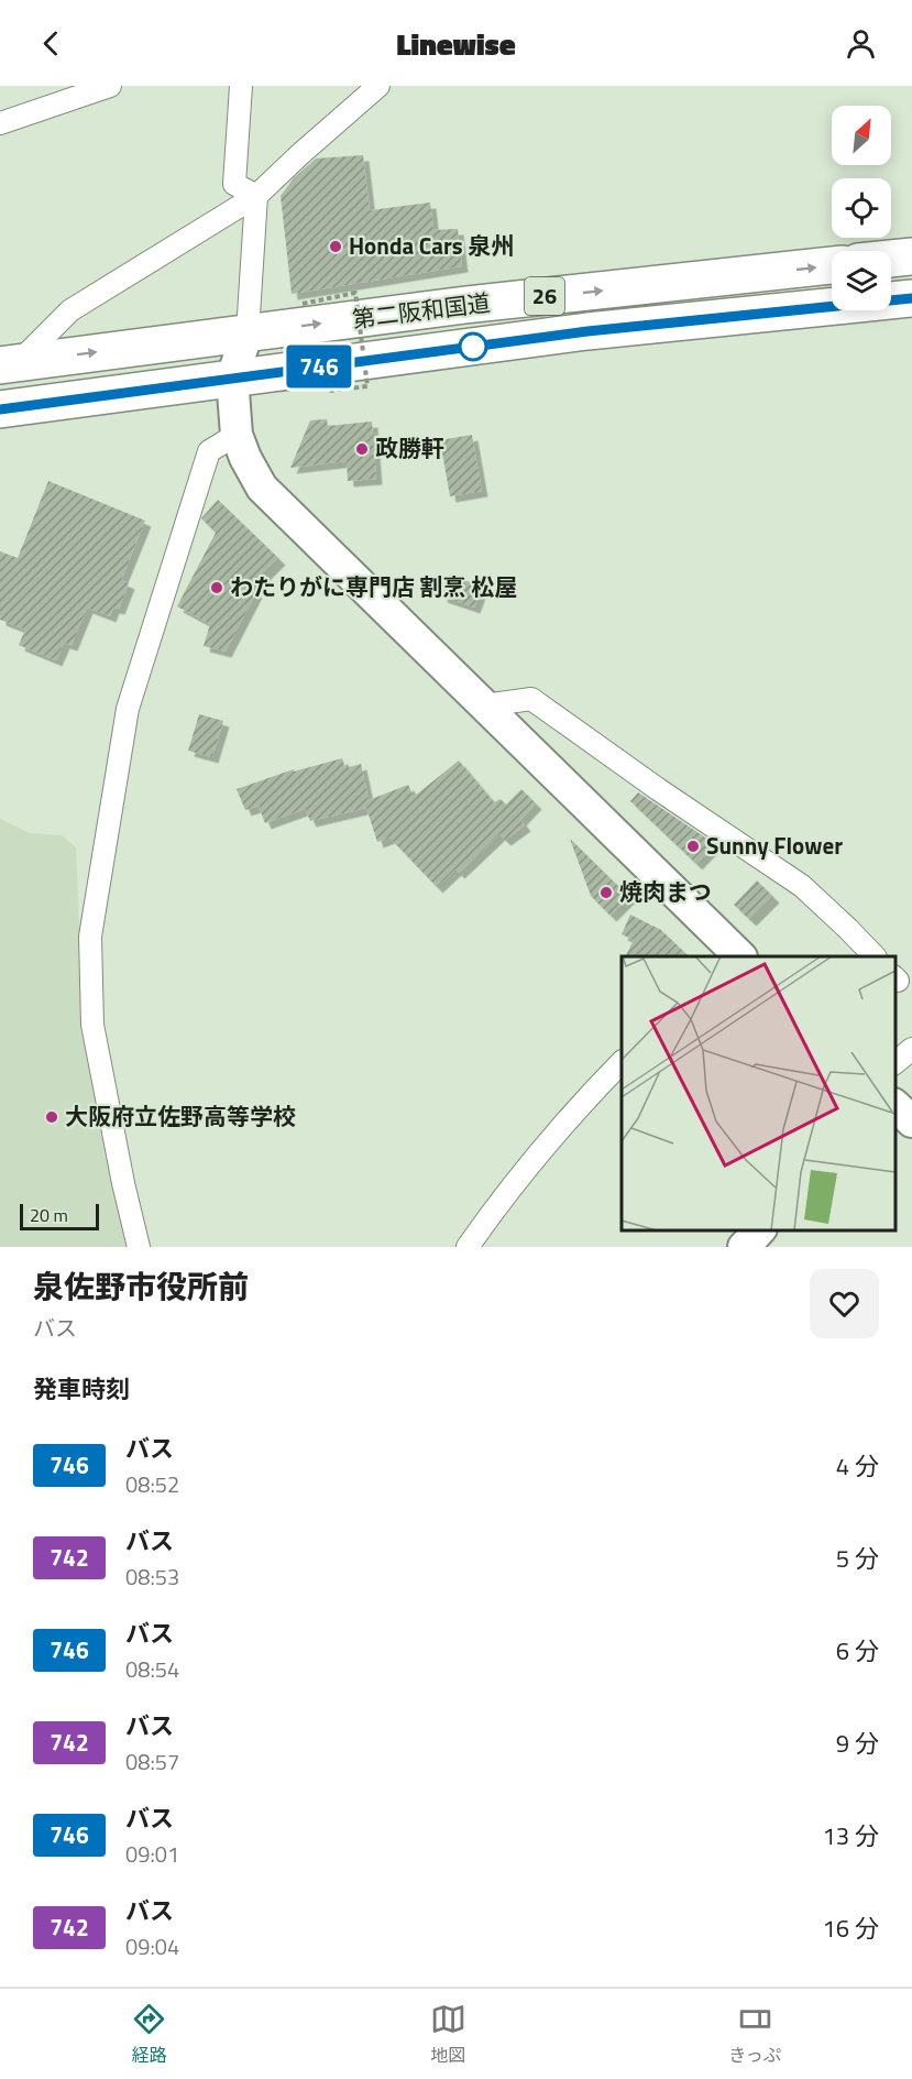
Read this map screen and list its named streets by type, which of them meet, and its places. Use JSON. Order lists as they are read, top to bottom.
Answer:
{
  "streets": {
    "highway": ["26", "第二阪和国道"]
  },
  "places": [
    "Honda Cars 泉州",
    "政勝軒",
    "わたりがに専門店 割烹 松屋",
    "Sunny Flower",
    "焼肉まつ",
    "大阪府立佐野高等学校"
  ],
  "lines": ["bus line 746"],
  "scale_bar": "20 m",
  "north": "top right",
  "page": {
    "header": "Linewise",
    "on_map": "746",
    "scale": "20 m",
    "heading": [
      ["泉佐野市役所前", "バス"],
      "発車時刻"
    ],
    "list": [
      {
        "mark": "746",
        "name": "バス",
        "note": "08:52",
        "value": "4 分"
      },
      {
        "mark": "742",
        "name": "バス",
        "note": "08:53",
        "value": "5 分"
      },
      {
        "mark": "746",
        "name": "バス",
        "note": "08:54",
        "value": "6 分"
      },
      {
        "mark": "742",
        "name": "バス",
        "note": "08:57",
        "value": "9 分"
      },
      {
        "mark": "746",
        "name": "バス",
        "note": "09:01",
        "value": "13 分"
      },
      {
        "mark": "742",
        "name": "バス",
        "note": "09:04",
        "value": "16 分"
      }
    ],
    "tabs": ["経路", "地図", "きっぷ"]
  }
}
